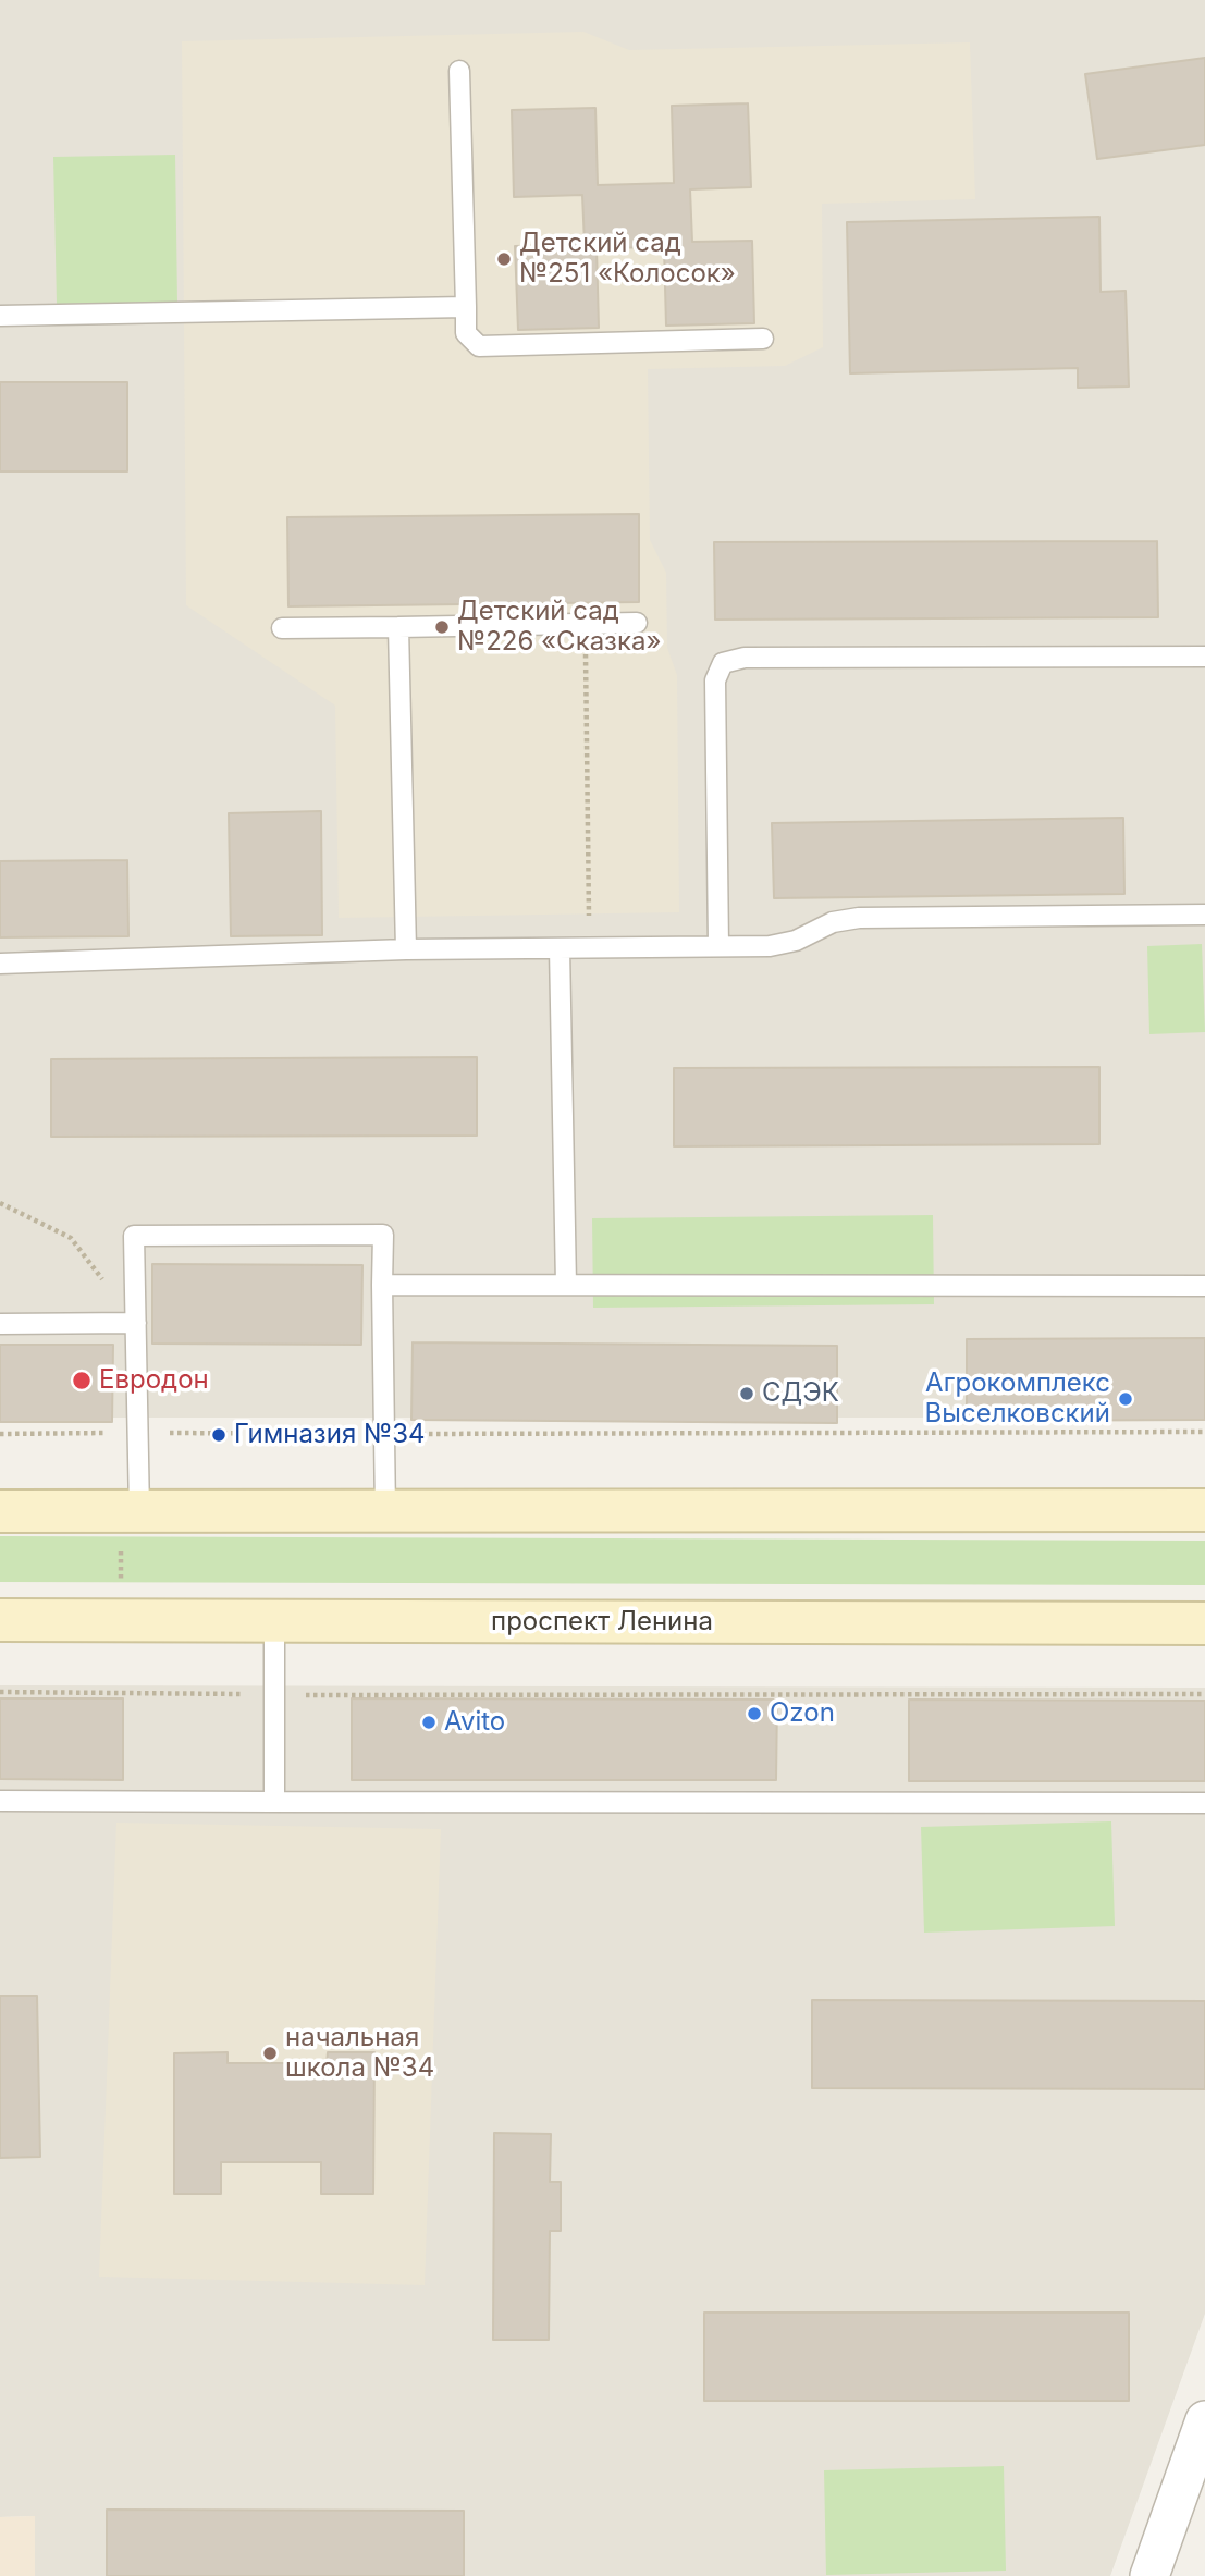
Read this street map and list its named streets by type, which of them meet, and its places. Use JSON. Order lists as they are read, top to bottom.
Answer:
{
  "streets": {
    "main road": ["проспект Ленина"]
  },
  "places": [
    "Детский сад №251 «Колосок»",
    "Детский сад №226 «Сказка»",
    "Евродон",
    "СДЭК",
    "Агрокомплекс Выселковский",
    "Гимназия №34",
    "Ozon",
    "Avito",
    "начальная школа №34"
  ]
}
